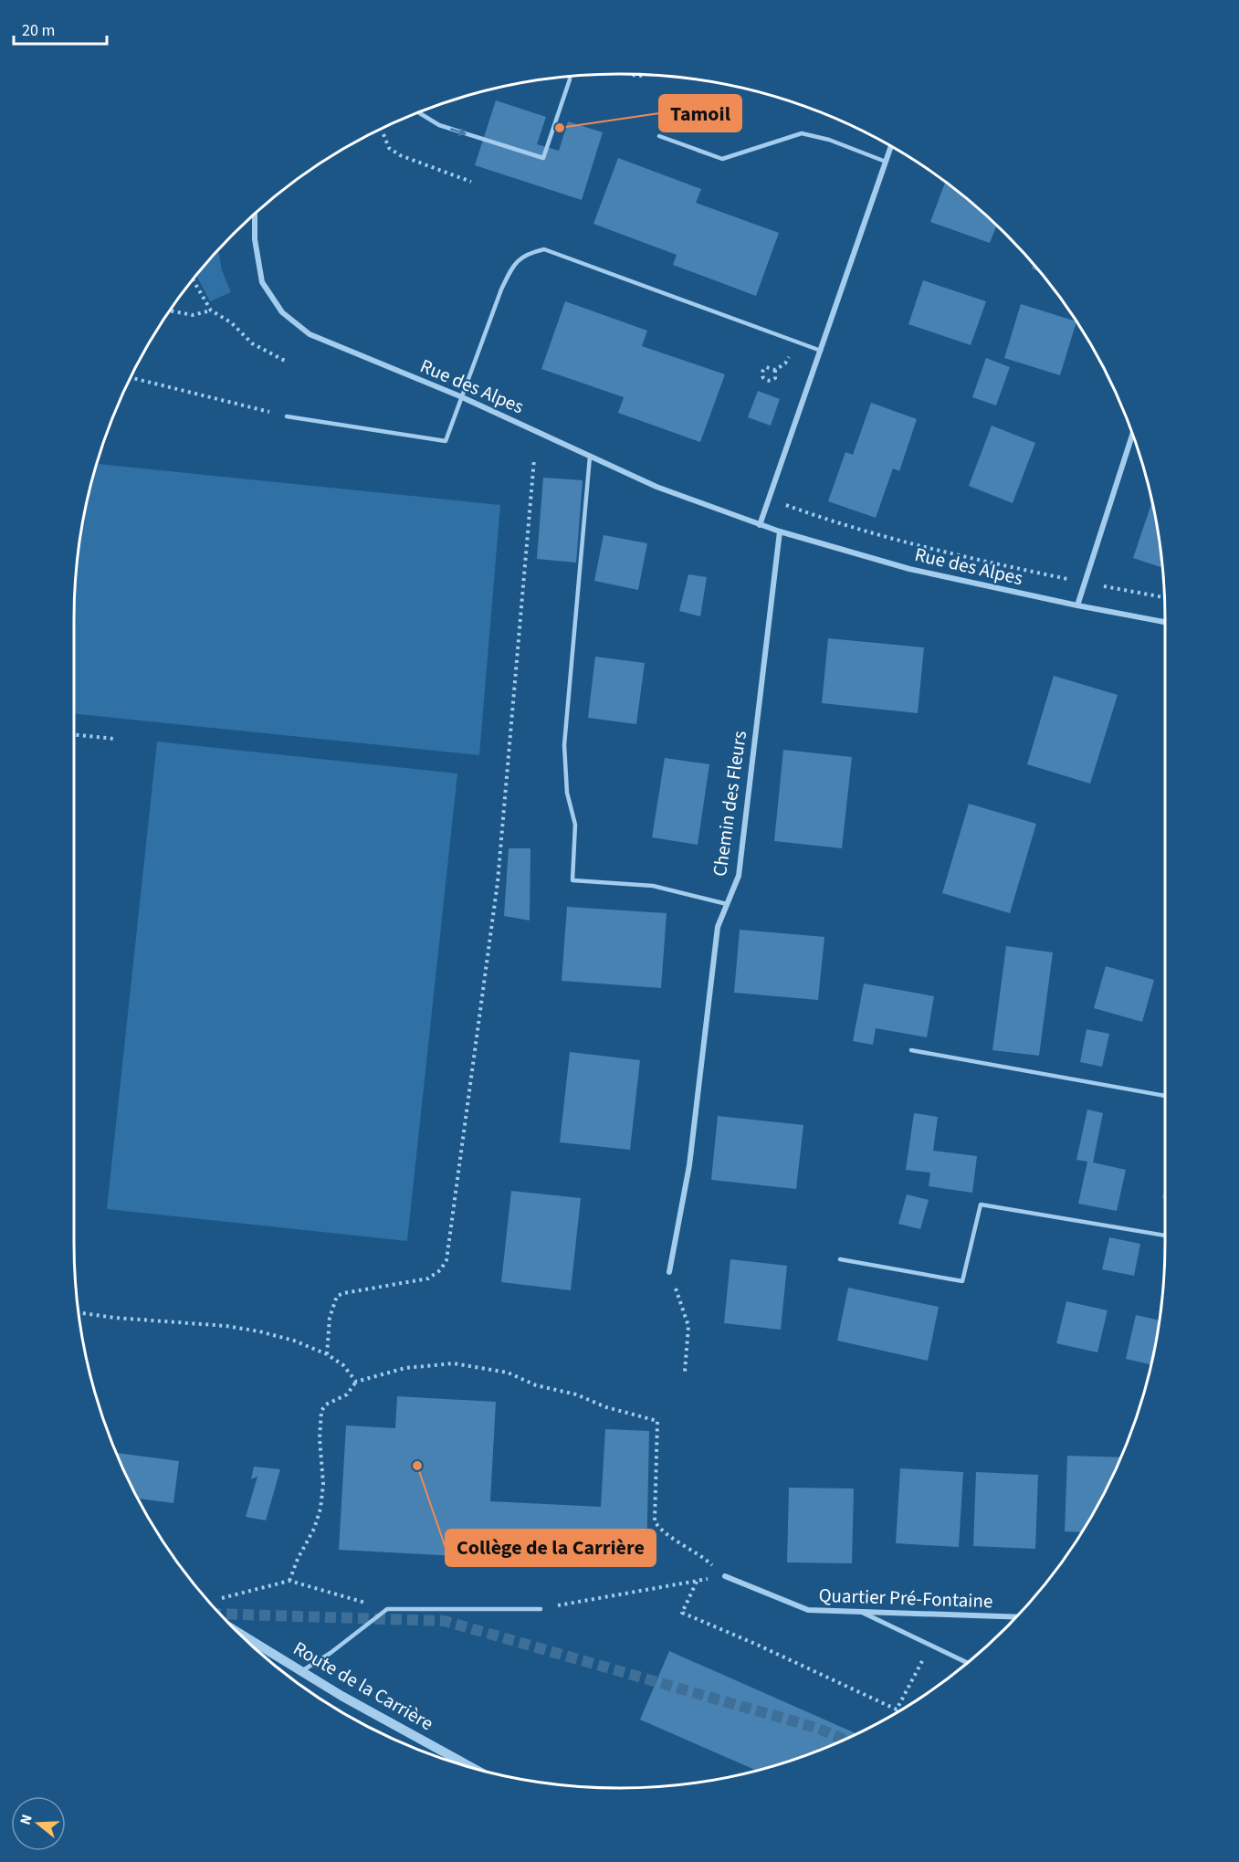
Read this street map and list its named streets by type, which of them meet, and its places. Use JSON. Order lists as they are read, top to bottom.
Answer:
{
  "streets": {
    "street": [
      "Rue des Alpes",
      "Chemin des Fleurs",
      "Quartier Pré-Fontaine",
      "Route de la Carrière"
    ]
  },
  "crossings": [
    ["Rue des Alpes", "Chemin des Fleurs"]
  ],
  "places": ["Tamoil", "Collège de la Carrière"],
  "scale_bar": "20 m",
  "north": "left"
}
